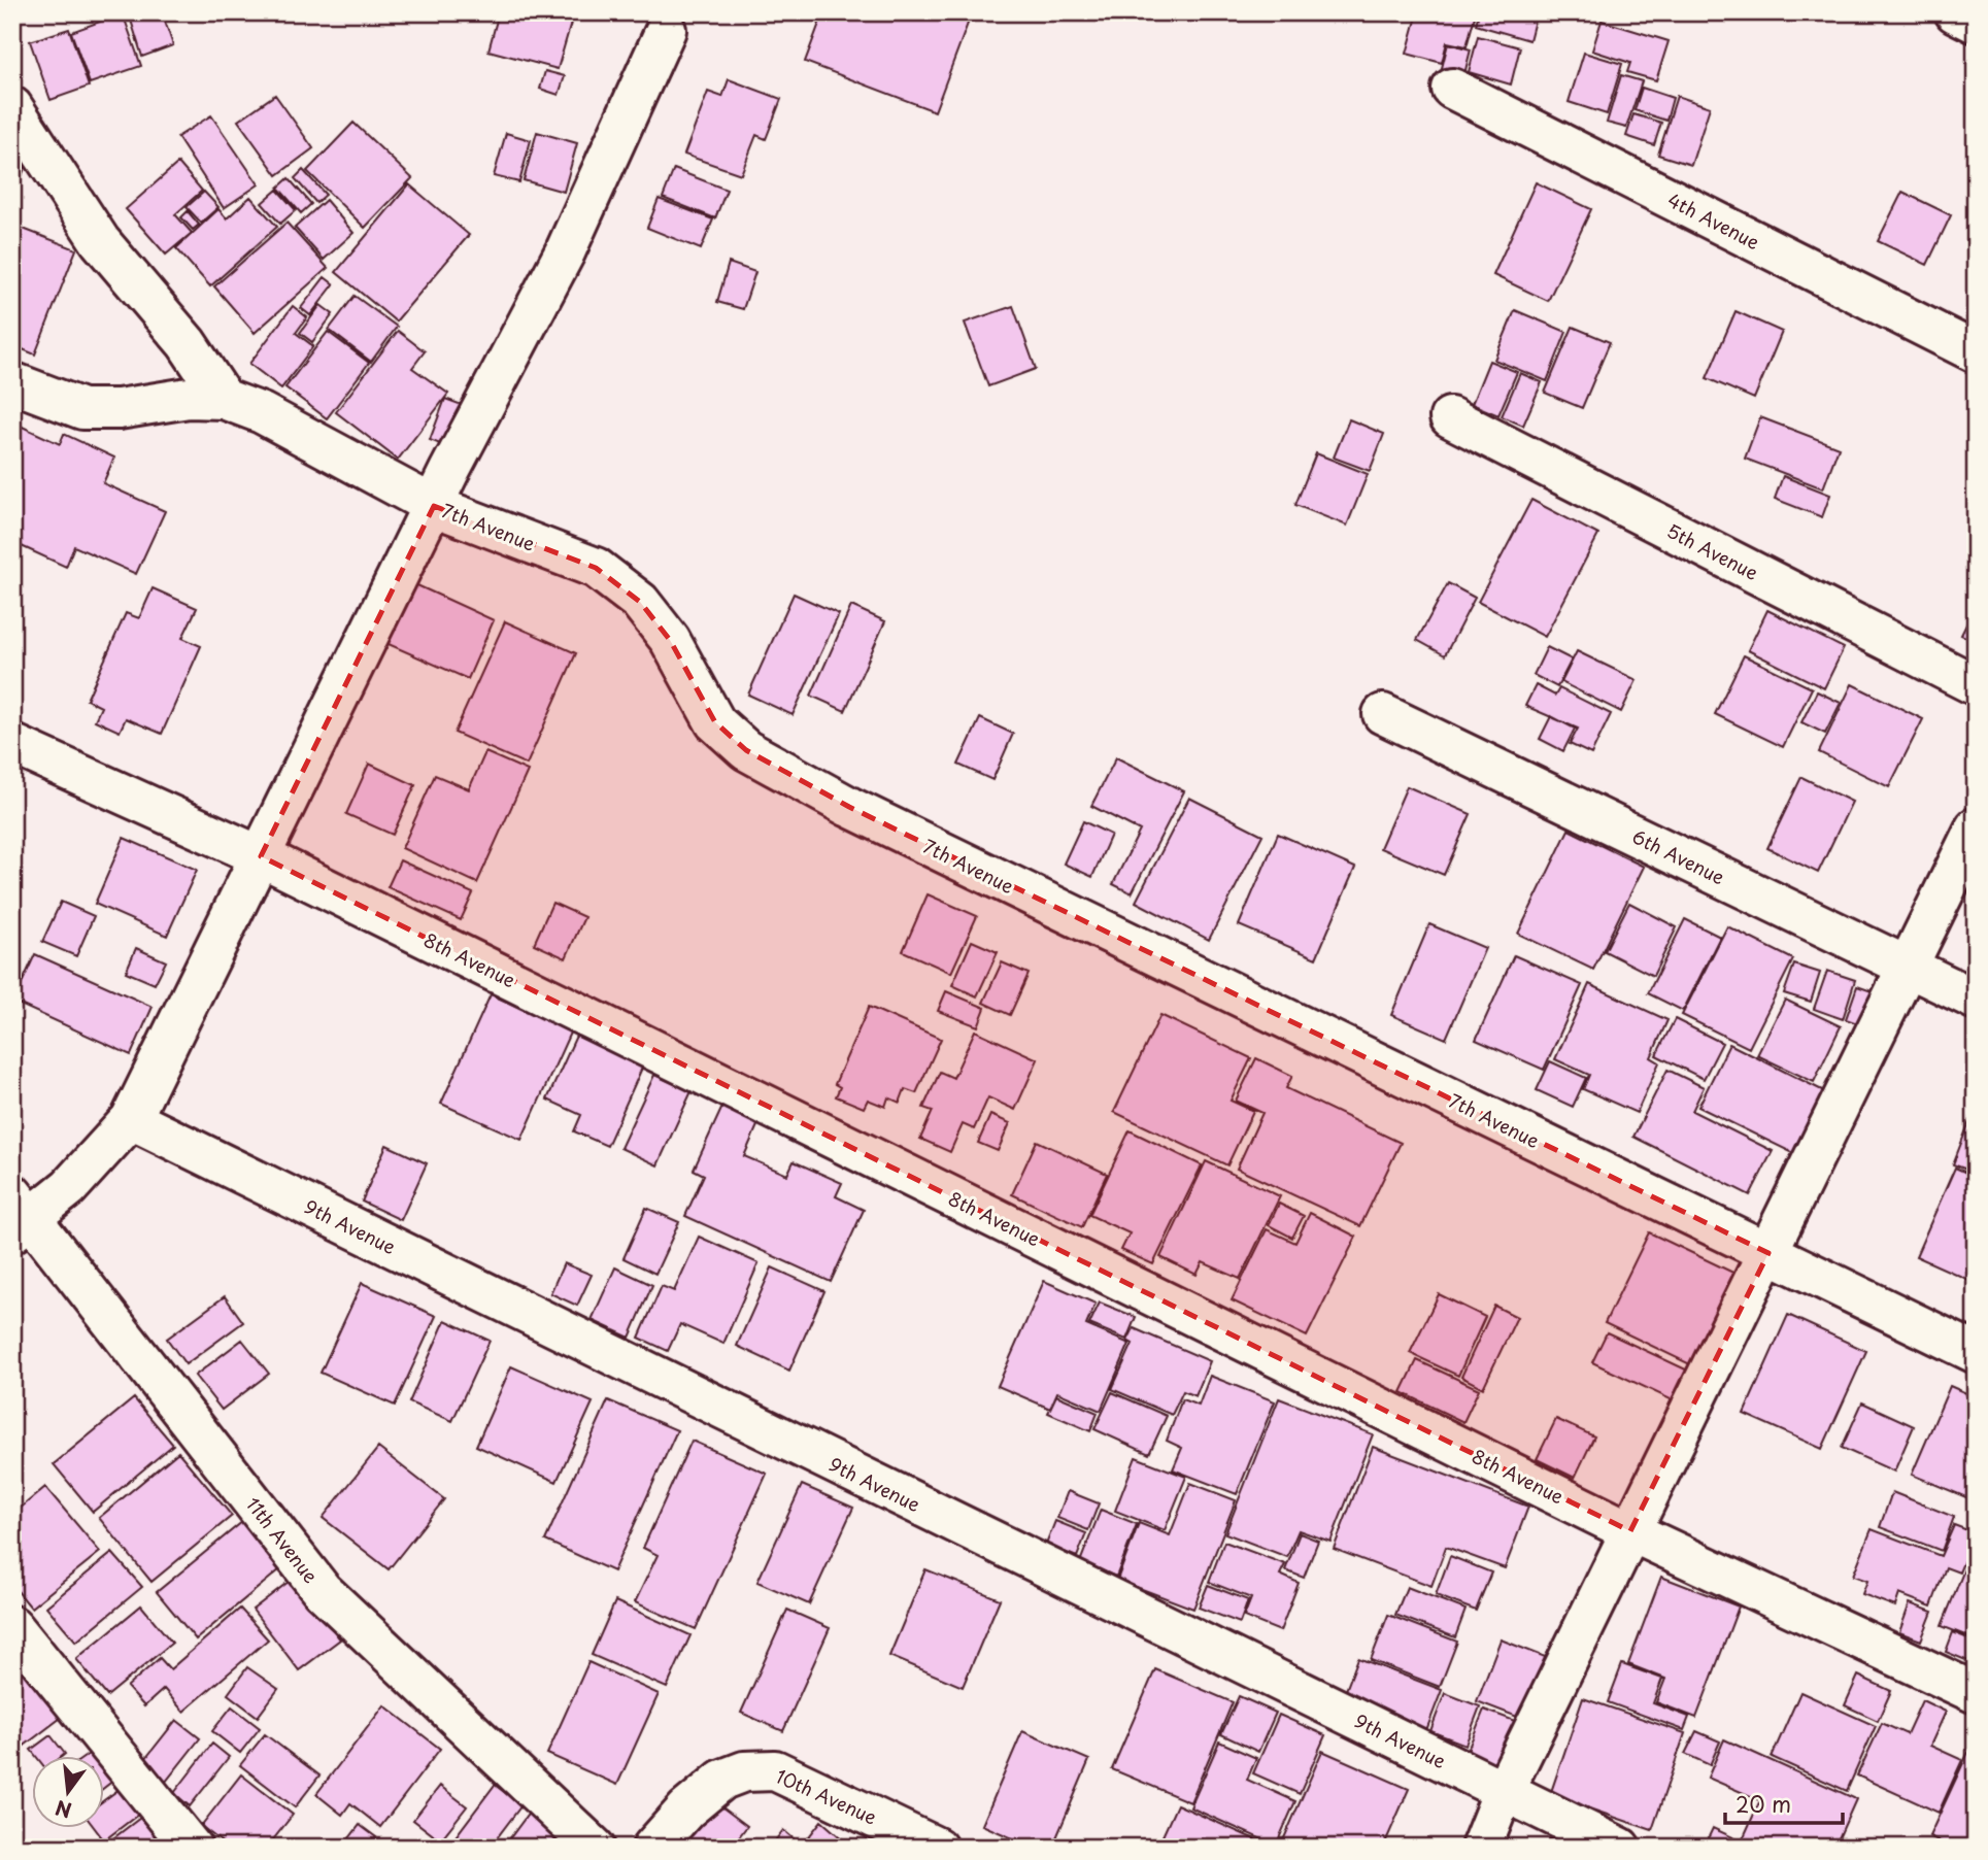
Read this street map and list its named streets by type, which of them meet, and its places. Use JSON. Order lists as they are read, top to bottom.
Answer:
{
  "streets": {
    "street": [
      "4th Avenue",
      "7th Avenue",
      "5th Avenue",
      "6th Avenue",
      "8th Avenue",
      "9th Avenue",
      "11th Avenue",
      "10th Avenue"
    ]
  },
  "scale_bar": "20 m",
  "north": "bottom"
}
